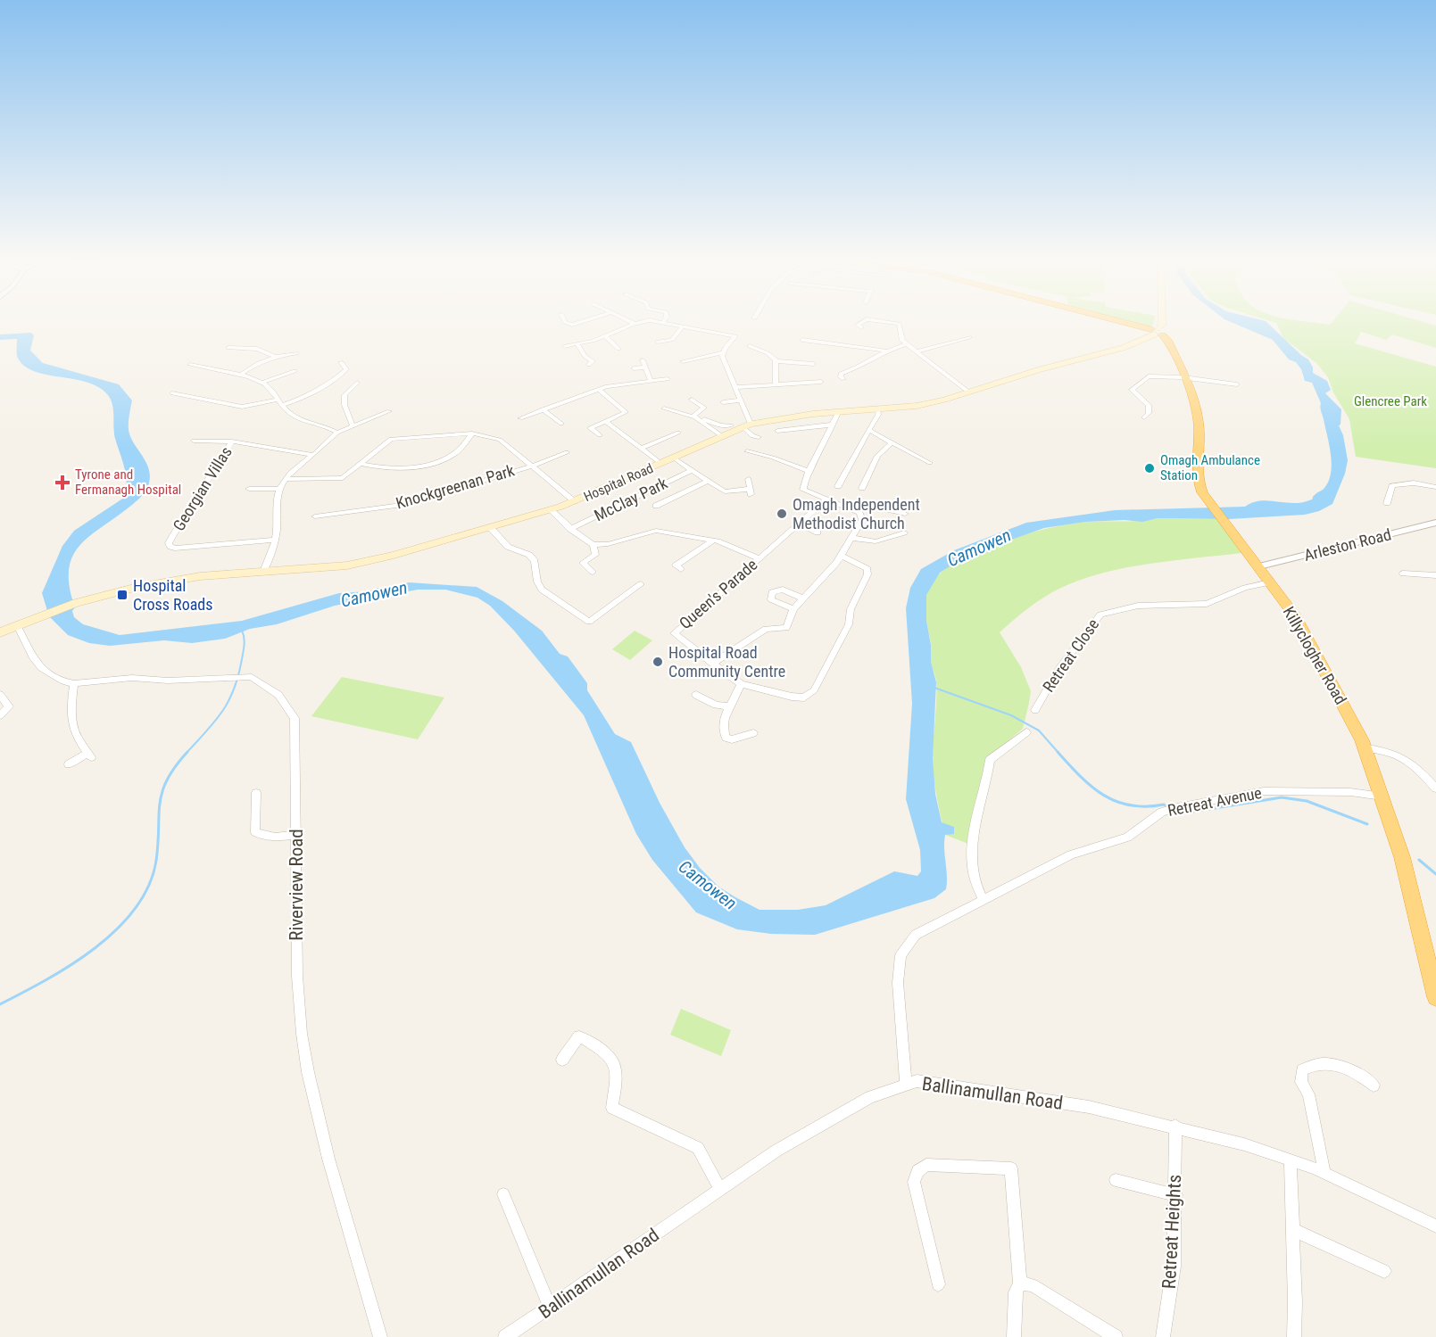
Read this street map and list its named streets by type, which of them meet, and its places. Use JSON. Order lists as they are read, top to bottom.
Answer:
{
  "streets": {
    "highway": ["Killyclogher Road"],
    "main road": ["Hospital Road"],
    "street": [
      "Knockgreenan Park",
      "Georgian Villas",
      "McClay Park",
      "Arleston Road",
      "Queen's Parade",
      "Retreat Close",
      "Retreat Avenue",
      "Riverview Road",
      "Ballinamullan Road",
      "Retreat Heights"
    ]
  },
  "crossings": [
    ["Hospital Road", "Knockgreenan Park"],
    ["Hospital Road", "McClay Park"],
    ["Hospital Road", "Killyclogher Road"],
    ["Hospital Road", "Riverview Road"],
    ["McClay Park", "Queen's Parade"],
    ["Arleston Road", "Killyclogher Road"],
    ["Retreat Close", "Killyclogher Road"],
    ["Killyclogher Road", "Retreat Avenue"],
    ["Retreat Avenue", "Ballinamullan Road"],
    ["Ballinamullan Road", "Retreat Heights"]
  ],
  "water": ["Camowen"],
  "parks": ["Glencree Park"],
  "places": {
    "other": ["Omagh Ambulance Station", "Omagh Independent Methodist Church", "Hospital Road Community Centre"],
    "health": ["Tyrone and Fermanagh Hospital"],
    "transit": ["Hospital Cross Roads"]
  }
}
